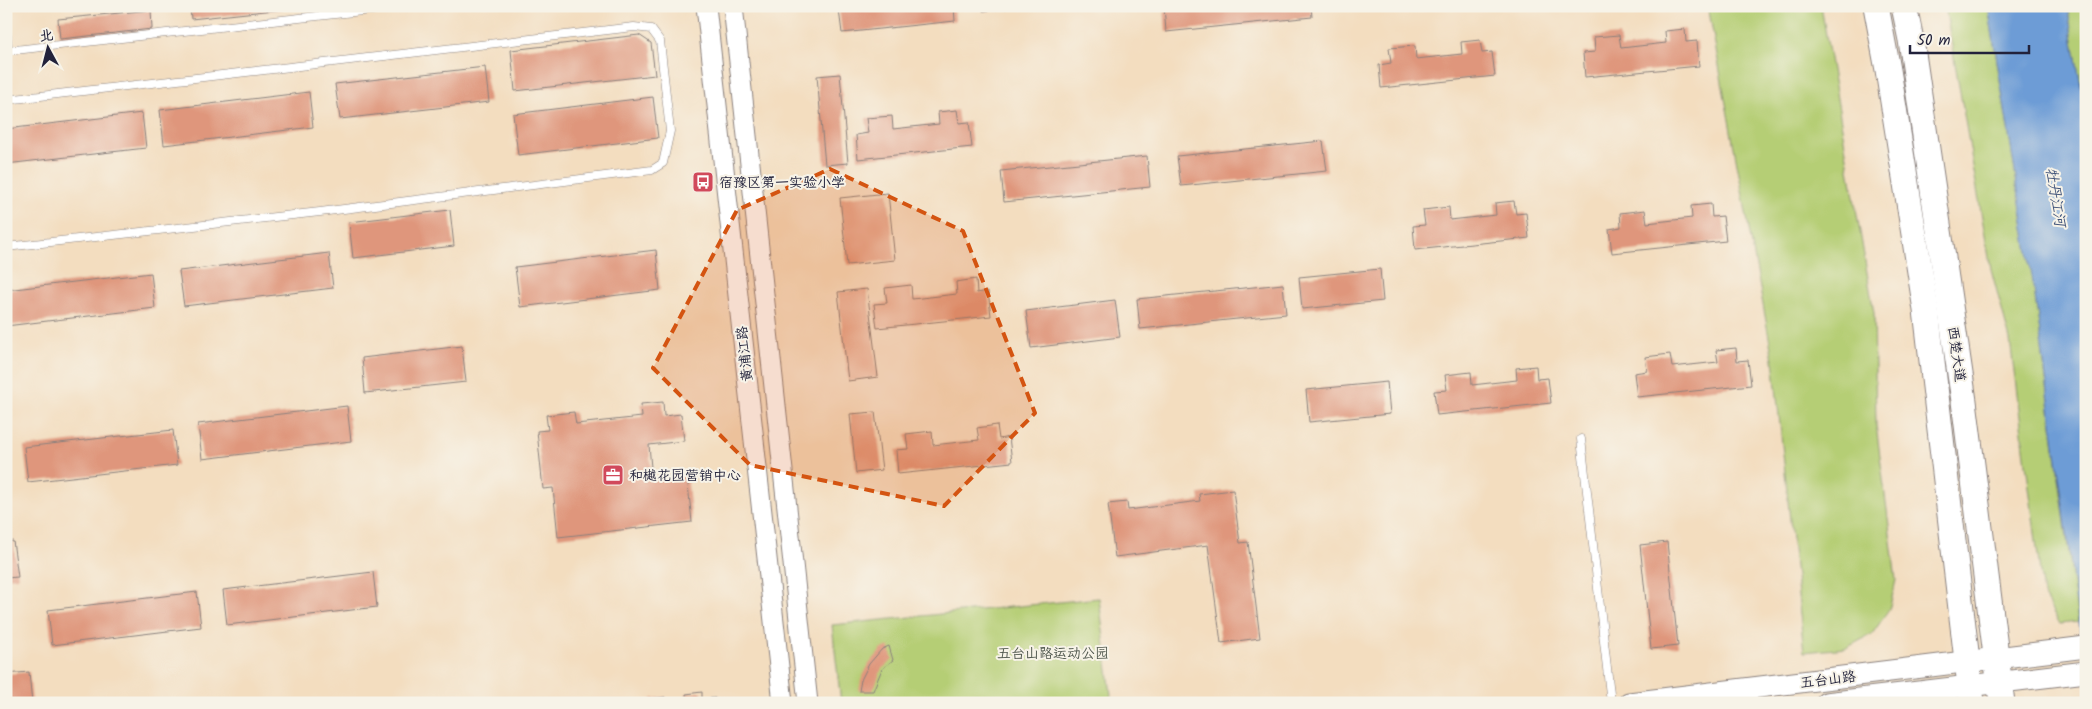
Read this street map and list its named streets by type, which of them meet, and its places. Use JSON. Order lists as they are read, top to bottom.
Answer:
{
  "streets": {
    "highway": ["西楚大道"],
    "main road": ["五台山路"],
    "street": ["黄浦江路"]
  },
  "crossings": [
    ["西楚大道", "五台山路"]
  ],
  "water": ["牡丹江河"],
  "parks": ["五台山路运动公园"],
  "places": {
    "bus stop": ["宿豫区第一实验小学"],
    "office": ["和樾花园营销中心"]
  },
  "scale_bar": "50 m",
  "north": "top"
}
